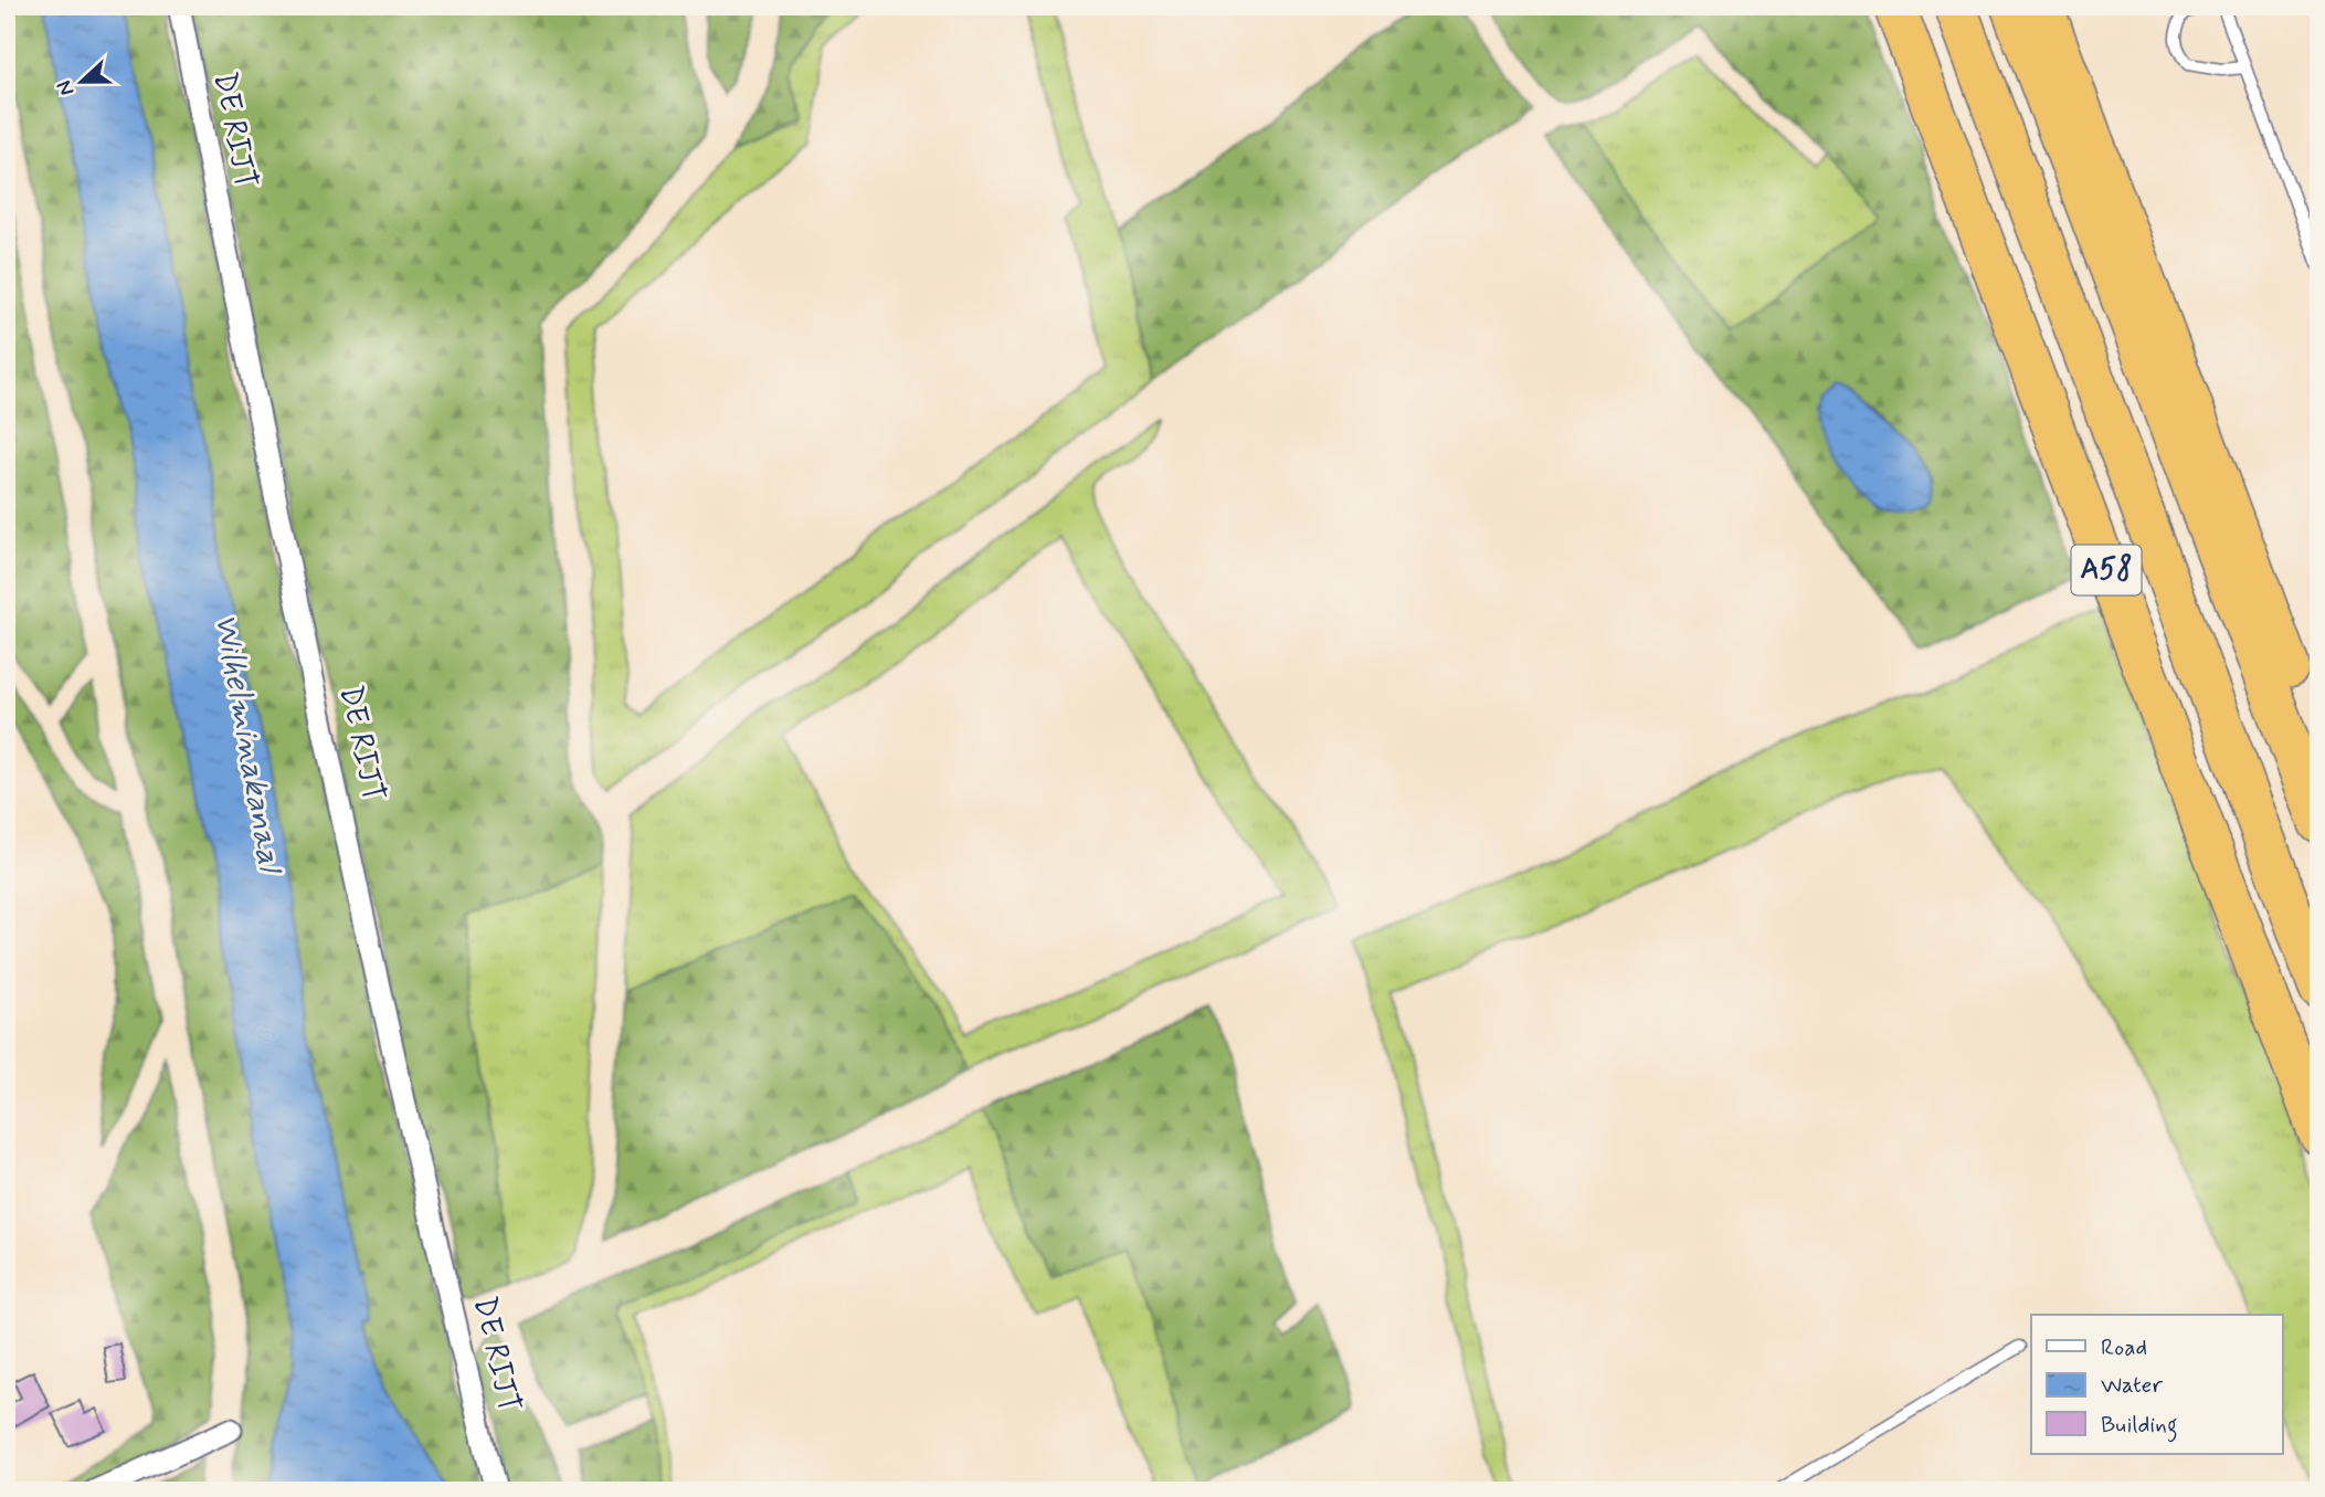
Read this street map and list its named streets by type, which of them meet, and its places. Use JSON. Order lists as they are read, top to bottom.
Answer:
{
  "streets": {
    "highway": ["A58"],
    "street": ["DE RIJT"]
  },
  "water": ["Wilhelminakanaal"],
  "legend": ["Road", "Water", "Building"],
  "north": "left"
}
